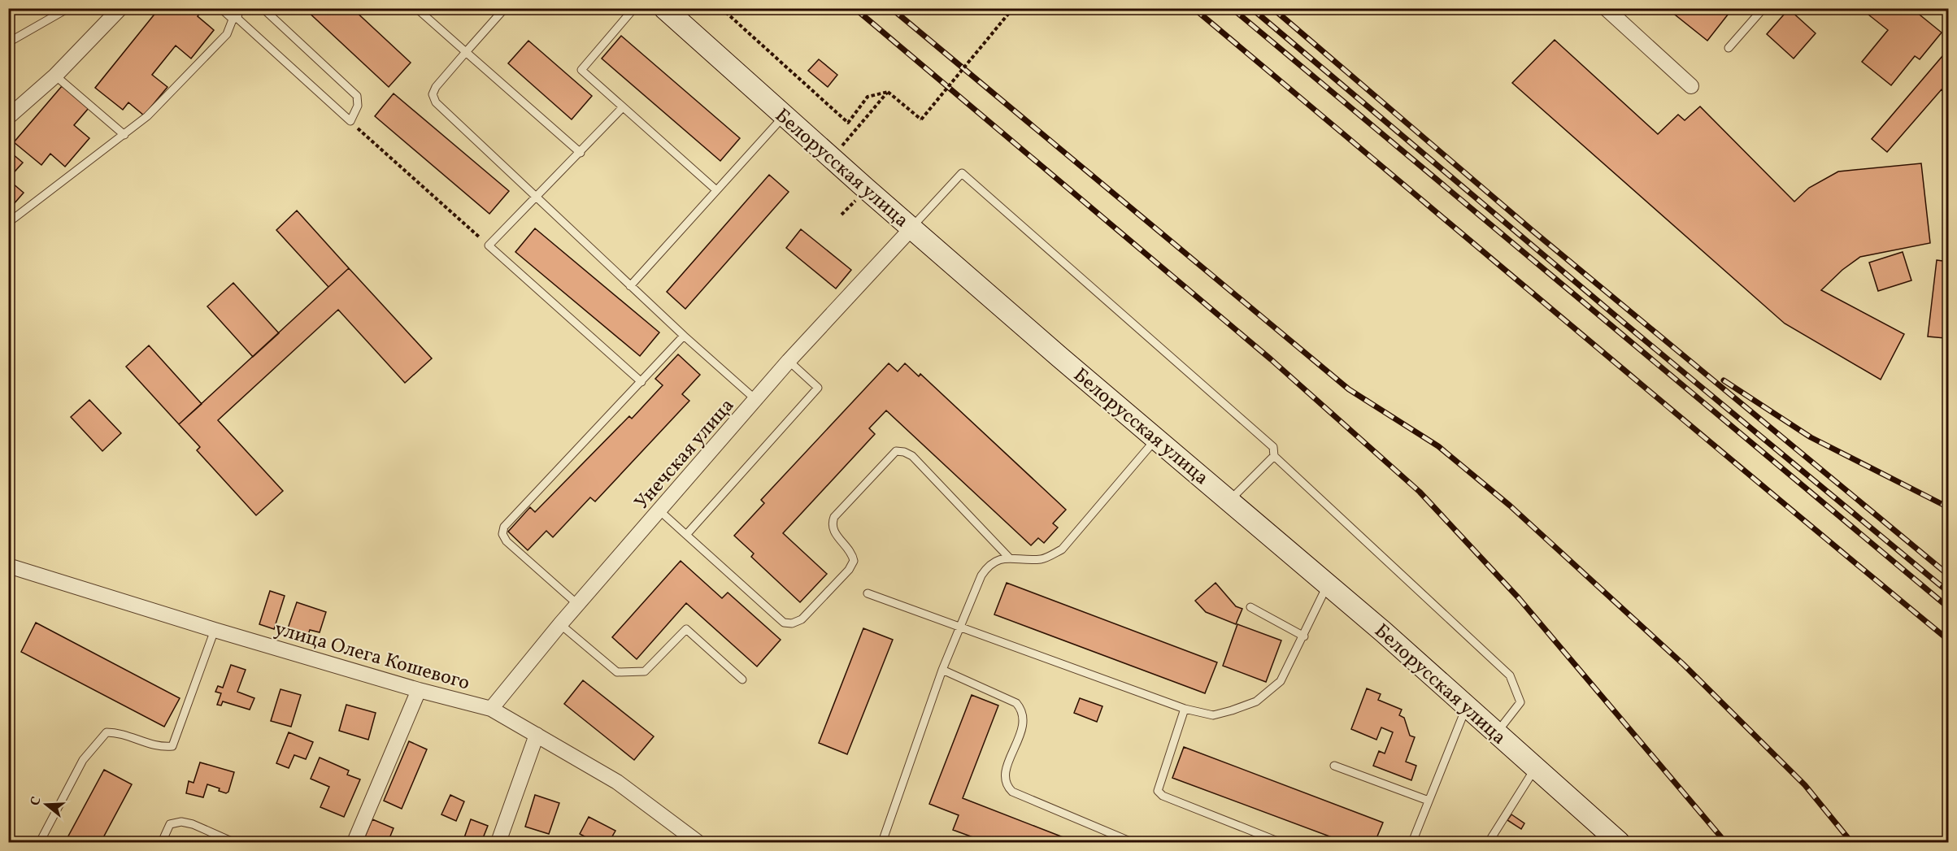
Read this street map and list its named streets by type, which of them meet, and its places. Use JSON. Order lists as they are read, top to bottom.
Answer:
{
  "streets": {
    "main road": ["Белорусская улица"],
    "street": ["Унечская улица", "улица Олега Кошевого"]
  },
  "crossings": [
    ["Белорусская улица", "Унечская улица"],
    ["Унечская улица", "улица Олега Кошевого"]
  ],
  "north": "left"
}
